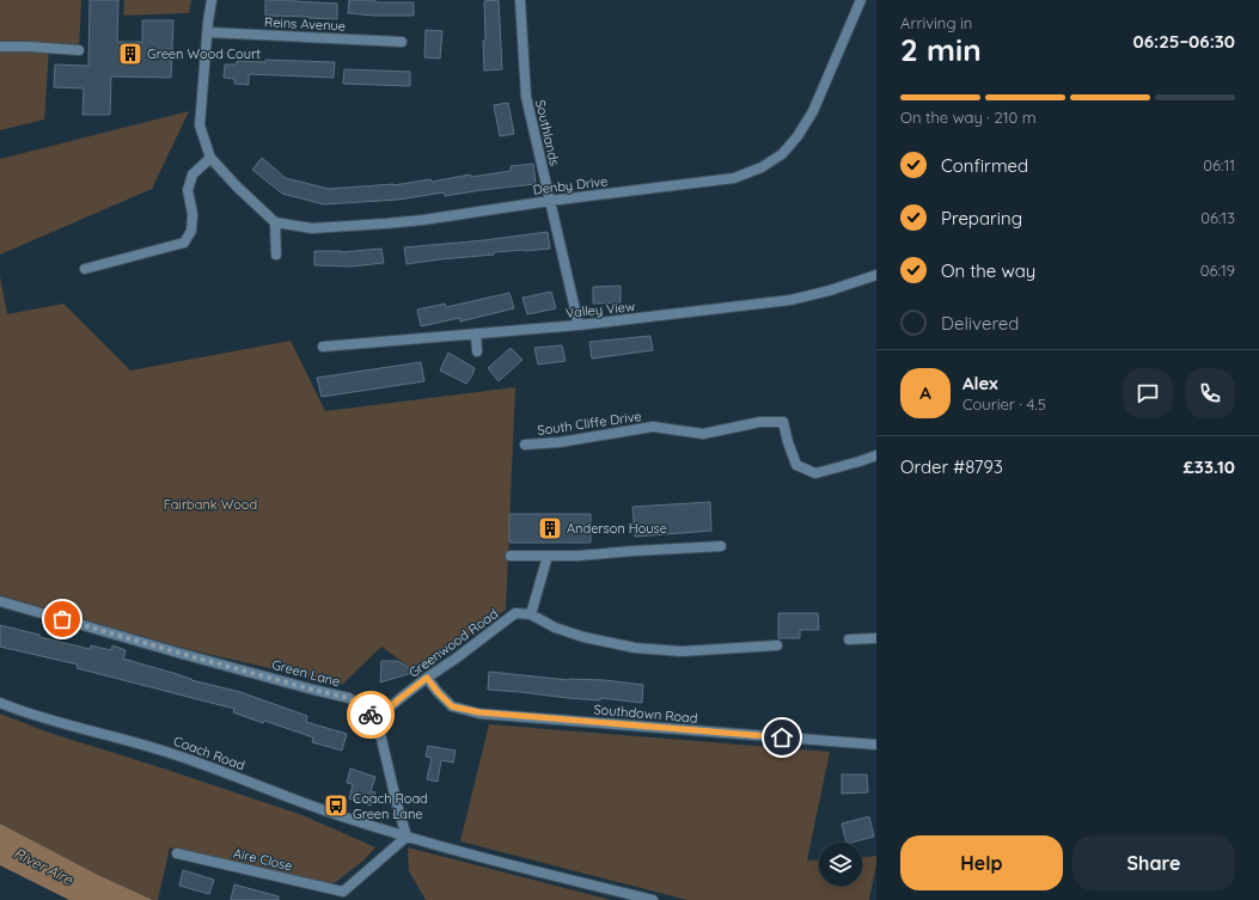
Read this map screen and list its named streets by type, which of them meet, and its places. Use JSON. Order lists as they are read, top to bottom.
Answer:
{
  "streets": {
    "street": [
      "Reins Avenue",
      "Southlands",
      "Denby Drive",
      "Valley View",
      "South Cliffe Drive",
      "Greenwood Road",
      "Green Lane",
      "Southdown Road",
      "Coach Road",
      "Aire Close"
    ]
  },
  "crossings": [
    ["Southlands", "Denby Drive"],
    ["Southlands", "Valley View"],
    ["Greenwood Road", "Green Lane"],
    ["Greenwood Road", "Southdown Road"],
    ["Coach Road", "Aire Close"]
  ],
  "water": ["River Aire"],
  "parks": ["Fairbank Wood"],
  "places": {
    "building": ["Green Wood Court", "Anderson House"],
    "bus stop": ["Coach Road Green Lane"]
  },
  "page": {
    "heading": ["2 min", "Arriving in", "06:25–06:30"],
    "panel": [
      "Alex",
      "Courier · 4.5",
      "Order #8793",
      "£33.10"
    ],
    "bar": "On the way · 210 m",
    "list": [
      ["Confirmed", "06:11"],
      ["Preparing", "06:13"],
      ["On the way", "06:19"],
      "Delivered"
    ],
    "round": "A",
    "buttons": ["Help", "Share"]
  }
}
